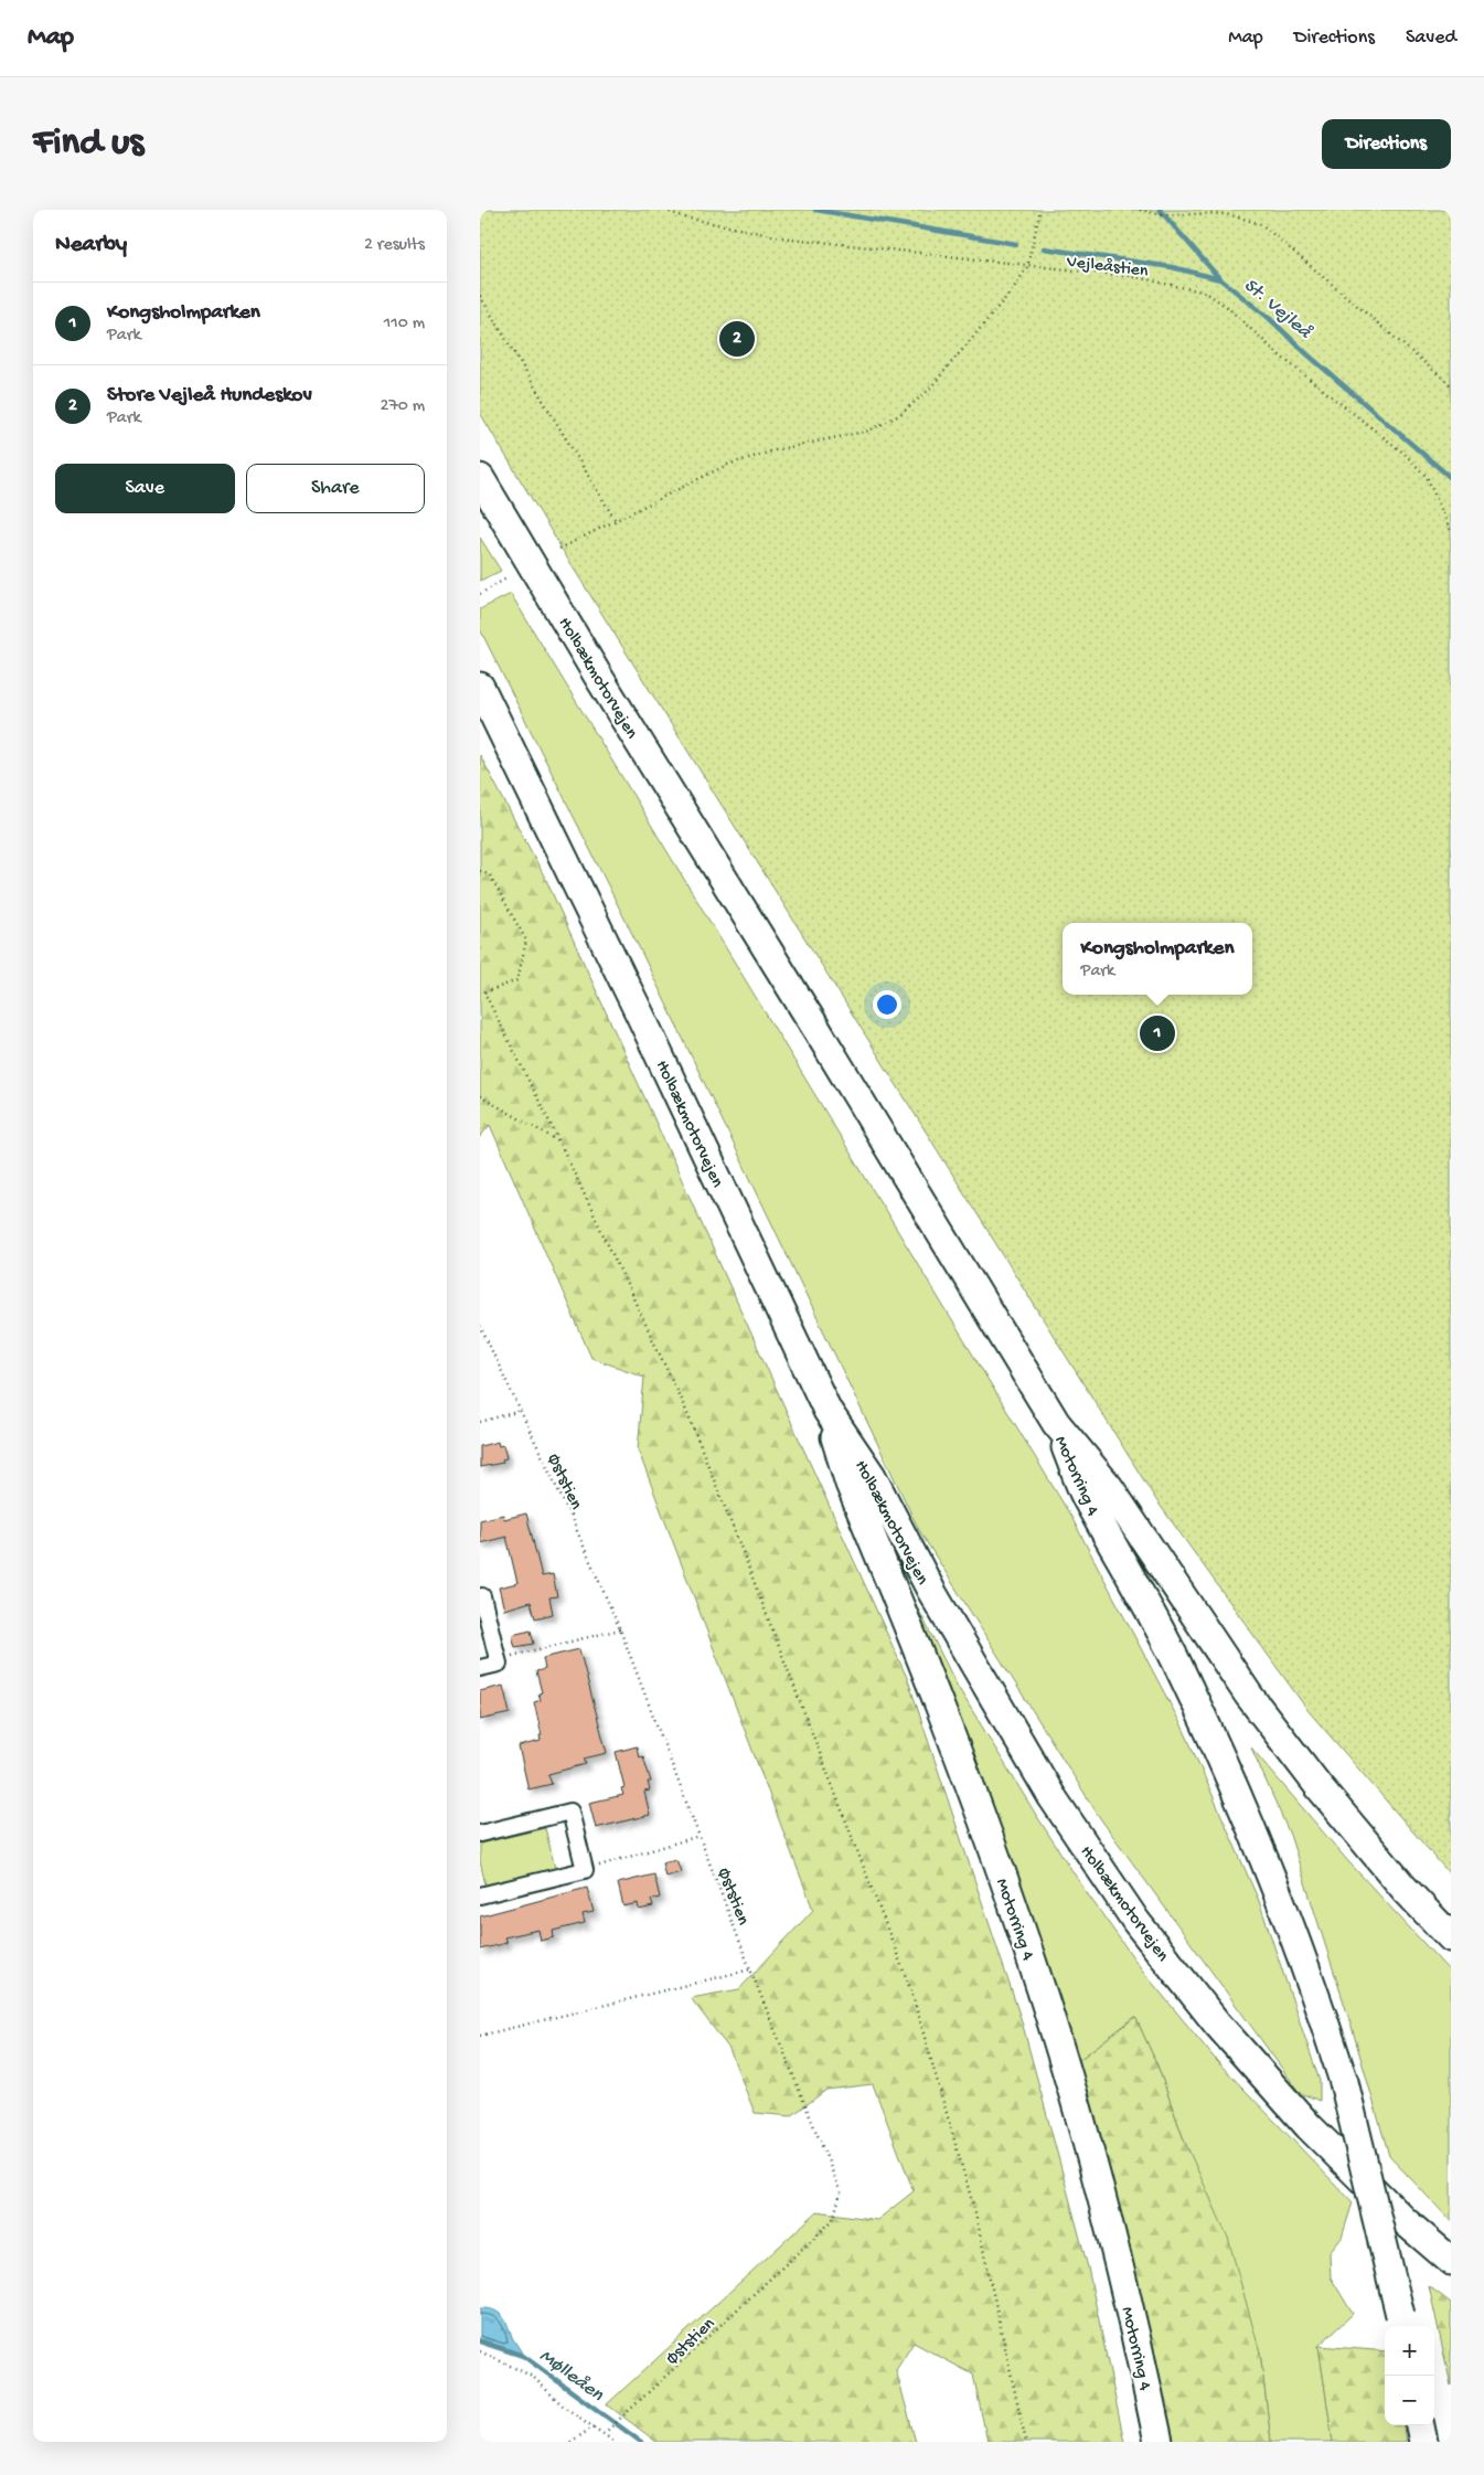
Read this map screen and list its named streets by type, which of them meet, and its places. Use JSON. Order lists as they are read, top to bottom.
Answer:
{
  "streets": {
    "highway": ["Holbækmotorvejen", "Motorring 4"],
    "path": ["Vejleåstien", "Øststien"]
  },
  "crossings": [
    ["Holbækmotorvejen", "Motorring 4"]
  ],
  "water": ["St. Vejleå", "Mølleåen"],
  "page": {
    "header": "Map",
    "nav": ["Map", "Directions", "Saved"],
    "buttons": [
      "Directions",
      ["Save", "Share"]
    ],
    "title": "Find us",
    "heading": ["Nearby", "2 results"],
    "list": [
      {
        "mark": "1",
        "name": "Kongsholmparken",
        "note": "Park",
        "value": "110 m"
      },
      {
        "mark": "2",
        "name": "Store Vejleå Hundeskov",
        "note": "Park",
        "value": "270 m"
      }
    ],
    "pins": ["2", "1"],
    "popup": ["Kongsholmparken", "Park"],
    "map_buttons": ["+", "−"]
  }
}
